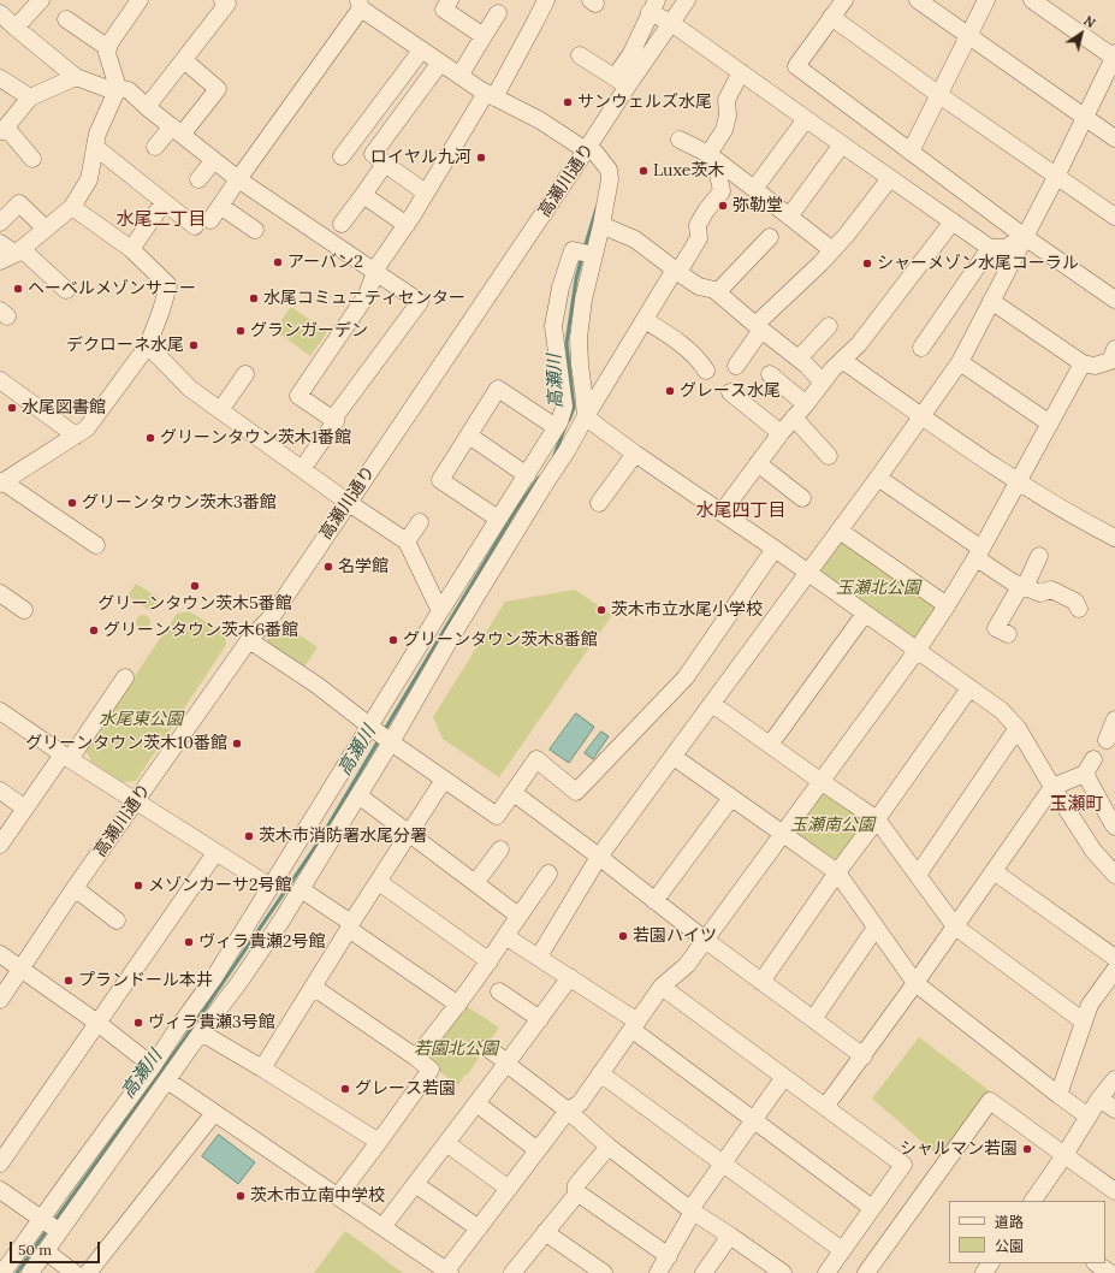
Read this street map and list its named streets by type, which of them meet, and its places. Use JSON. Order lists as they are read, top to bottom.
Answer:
{
  "streets": {
    "street": ["高瀬川通り"]
  },
  "districts": ["水尾二丁目", "水尾四丁目", "玉瀬町"],
  "water": ["高瀬川"],
  "parks": [
    "玉瀬北公園",
    "水尾東公園",
    "玉瀬南公園",
    "若園北公園"
  ],
  "places": [
    "サンウェルズ水尾",
    "ロイヤル九河",
    "Luxe茨木",
    "弥勒堂",
    "アーバン2",
    "シャーメゾン水尾コーラル",
    "ヘーベルメゾンサニー",
    "水尾コミュニティセンター",
    "グランガーデン",
    "デクローネ水尾",
    "グレース水尾",
    "水尾図書館",
    "グリーンタウン茨木1番館",
    "グリーンタウン茨木3番館",
    "名学館",
    "グリーンタウン茨木5番館",
    "茨木市立水尾小学校",
    "グリーンタウン茨木6番館",
    "グリーンタウン茨木8番館",
    "グリーンタウン茨木10番館",
    "茨木市消防署水尾分署",
    "メゾンカーサ2号館",
    "若園ハイツ",
    "ヴィラ貴瀬2号館",
    "プランドール本井",
    "ヴィラ貴瀬3号館",
    "グレース若園",
    "シャルマン若園",
    "茨木市立南中学校"
  ],
  "legend": ["道路", "公園"],
  "scale_bar": "50 m",
  "north": "top right"
}
